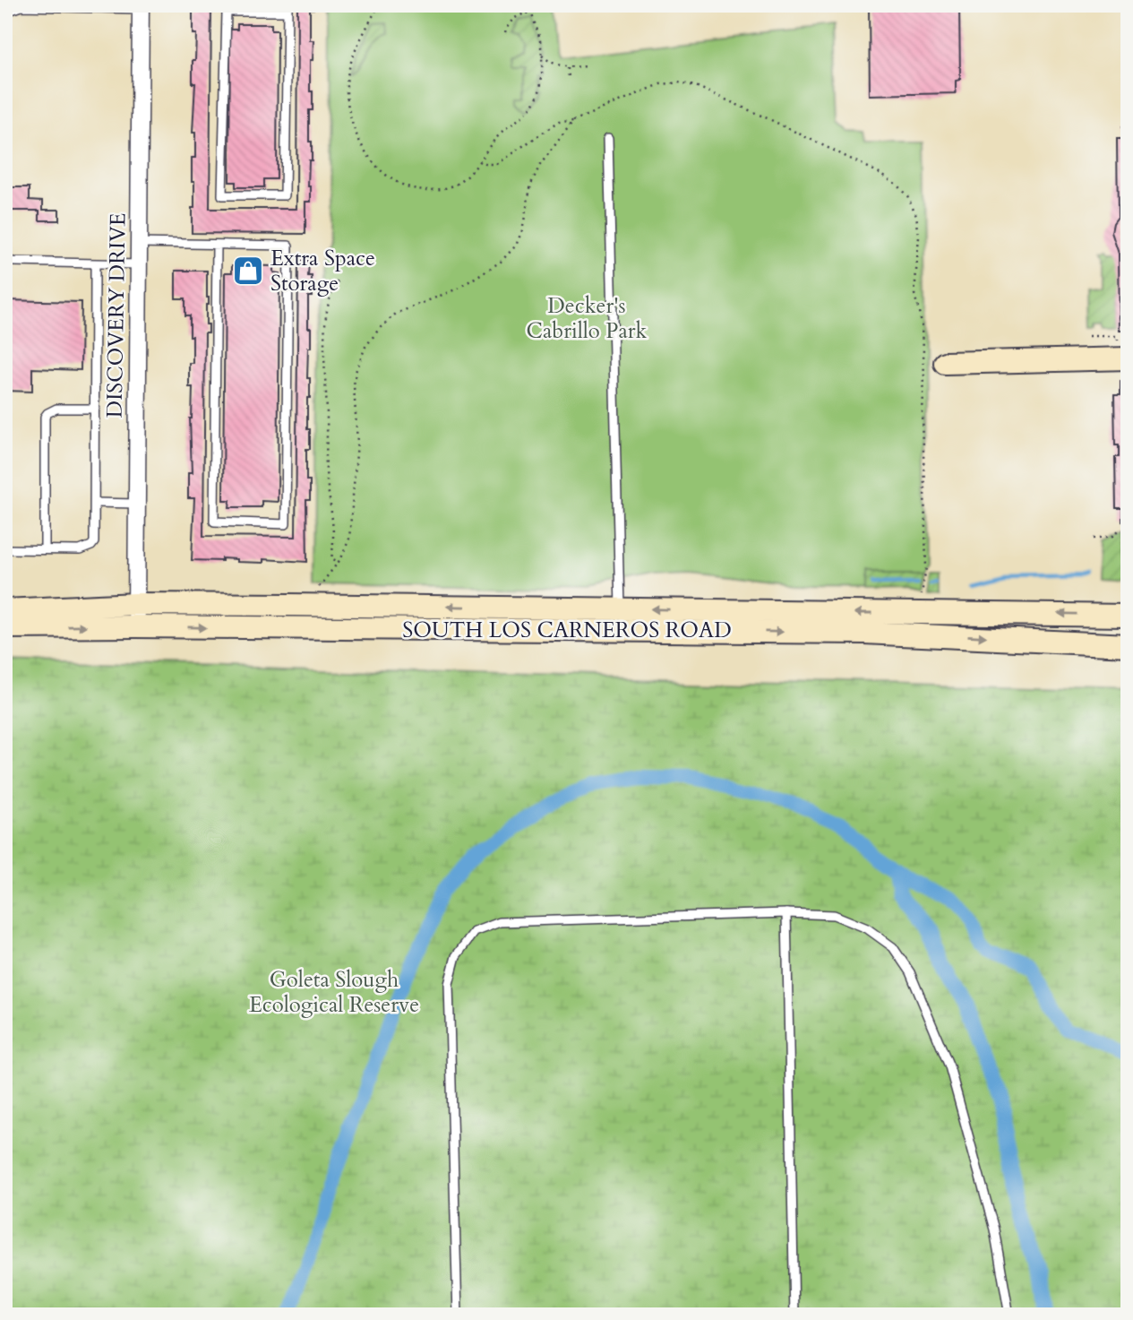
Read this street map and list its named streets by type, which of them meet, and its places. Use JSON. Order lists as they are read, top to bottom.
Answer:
{
  "streets": {
    "main road": ["SOUTH LOS CARNEROS ROAD"],
    "street": ["DISCOVERY DRIVE"]
  },
  "crossings": [
    ["DISCOVERY DRIVE", "SOUTH LOS CARNEROS ROAD"]
  ],
  "parks": ["Decker's Cabrillo Park", "Goleta Slough Ecological Reserve"],
  "places": {
    "shop": ["Extra Space Storage"]
  }
}
